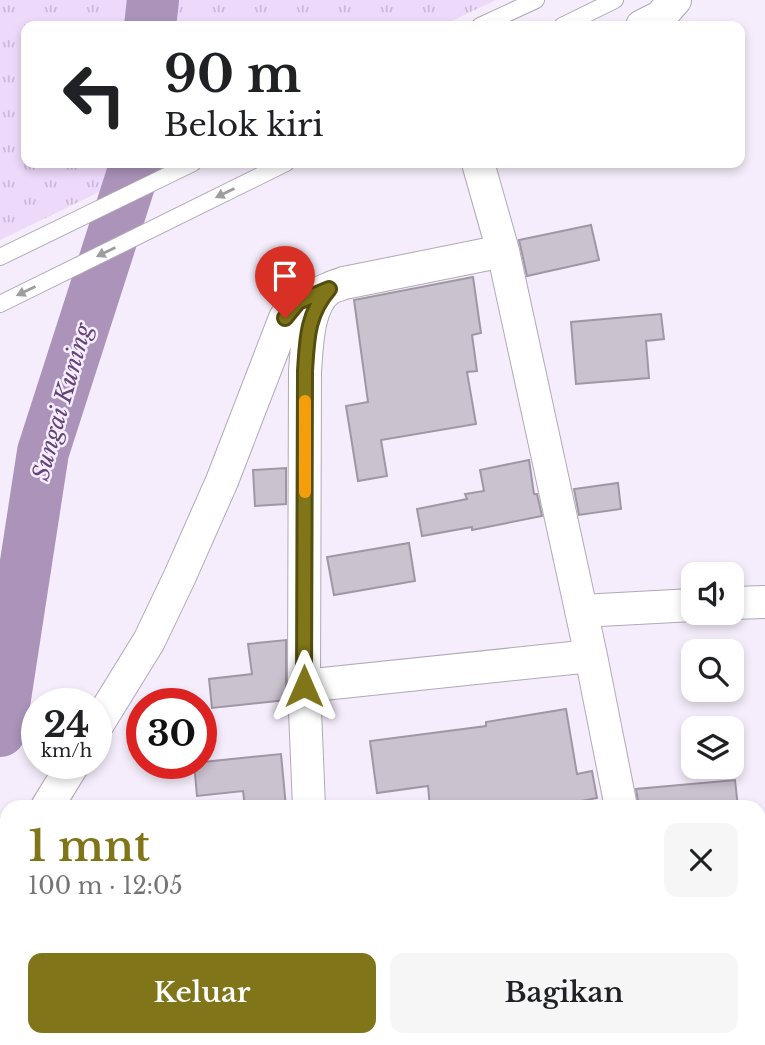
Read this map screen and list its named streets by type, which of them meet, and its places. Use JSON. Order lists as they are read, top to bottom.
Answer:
{
  "water": ["Sungai Kuning"],
  "page": {
    "turn": ["90 m", "Belok kiri"],
    "speed": "24 km/h",
    "limit": "30",
    "heading": ["1 mnt", "100 m · 12:05"],
    "buttons": ["Keluar", "Bagikan"]
  }
}
